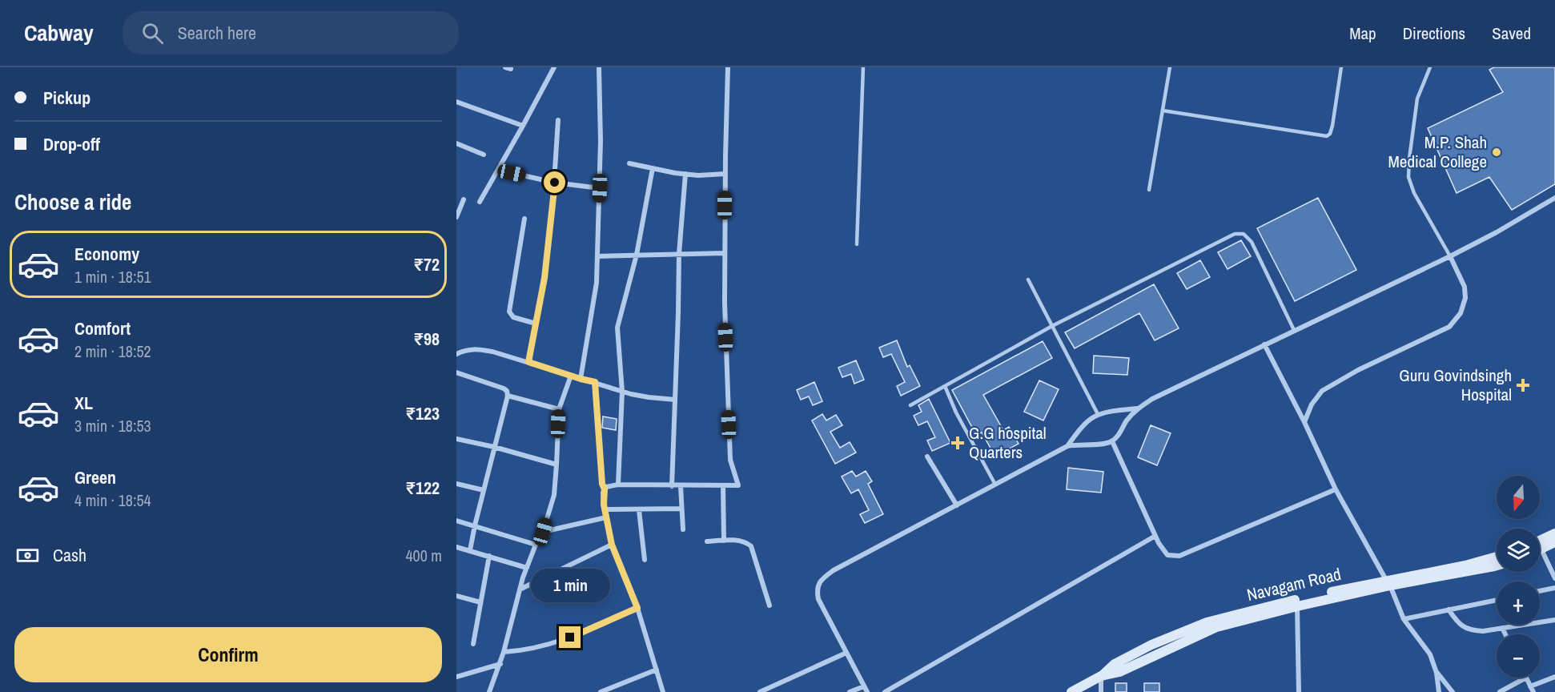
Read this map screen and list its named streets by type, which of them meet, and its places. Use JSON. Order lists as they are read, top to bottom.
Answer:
{
  "streets": {
    "street": ["Navagam Road"]
  },
  "places": {
    "other": ["M.P. Shah Medical College"],
    "health": ["Guru Govindsingh Hospital", "G.G hospital Quarters"]
  },
  "north": "bottom",
  "page": {
    "header": "Cabway",
    "search": "Search here",
    "nav": ["Map", "Directions", "Saved"],
    "banner": ["Pickup", "Drop-off"],
    "heading": "Choose a ride",
    "list": [
      {
        "name": "Economy",
        "note": "1 min · 18:51",
        "value": "₹72"
      },
      {
        "name": "Comfort",
        "note": "2 min · 18:52",
        "value": "₹98"
      },
      {
        "name": "XL",
        "note": "3 min · 18:53",
        "value": "₹123"
      },
      {
        "name": "Green",
        "note": "4 min · 18:54",
        "value": "₹122"
      }
    ],
    "map_buttons": ["+", "−"],
    "pay": ["Cash", "400 m"],
    "bubble": "1 min",
    "buttons": "Confirm"
  }
}
